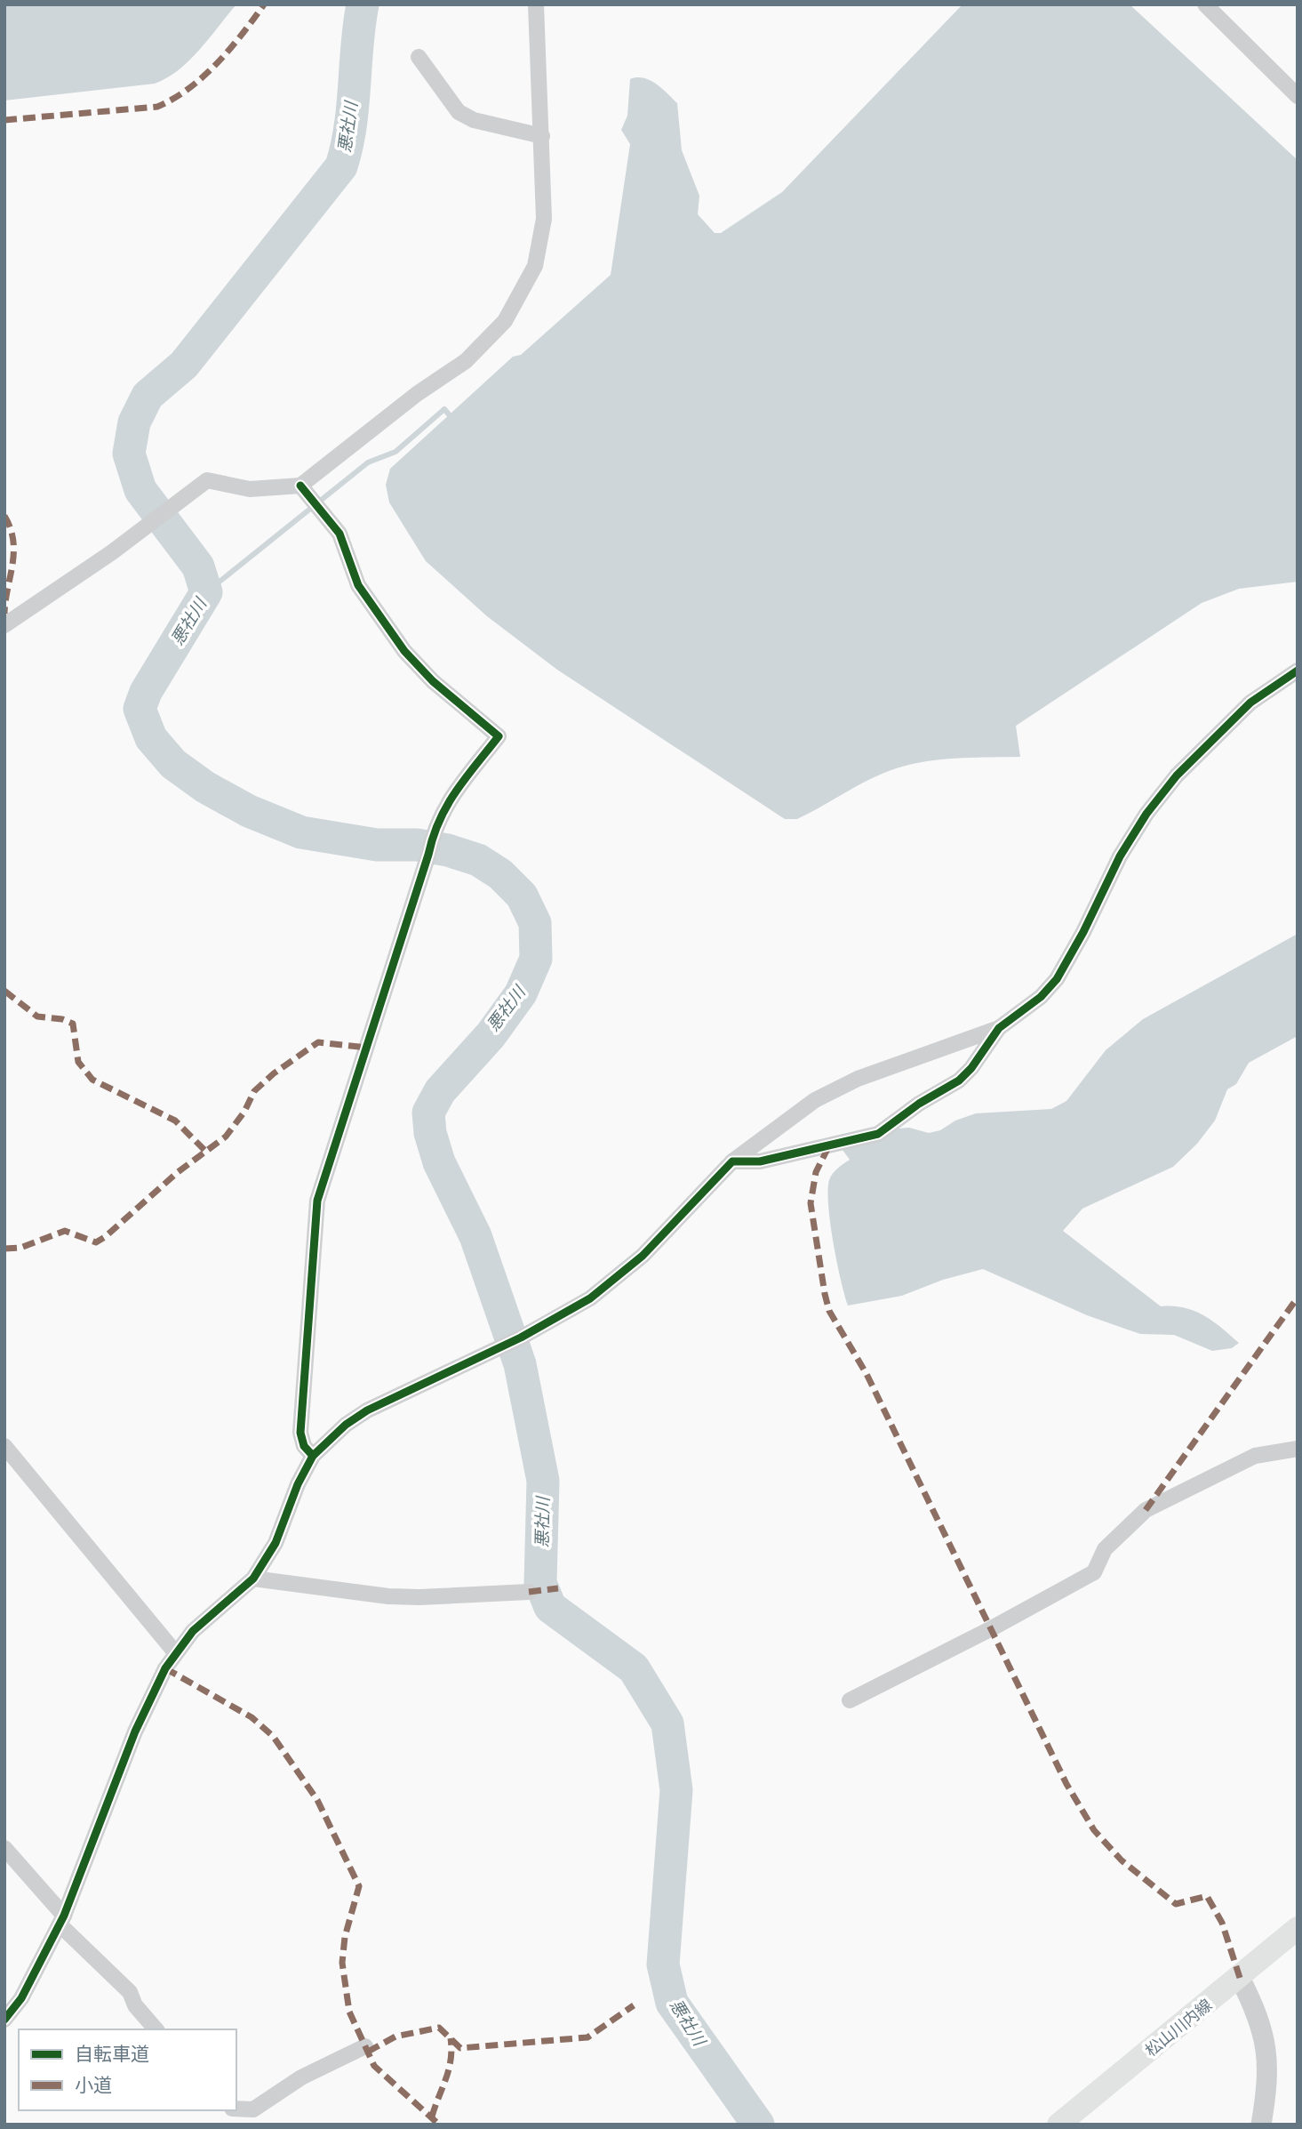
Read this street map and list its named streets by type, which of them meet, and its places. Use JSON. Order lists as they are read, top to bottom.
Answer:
{
  "streets": {
    "main road": ["松山川内線"]
  },
  "water": ["悪社川"],
  "legend": ["自転車道", "小道"]
}
